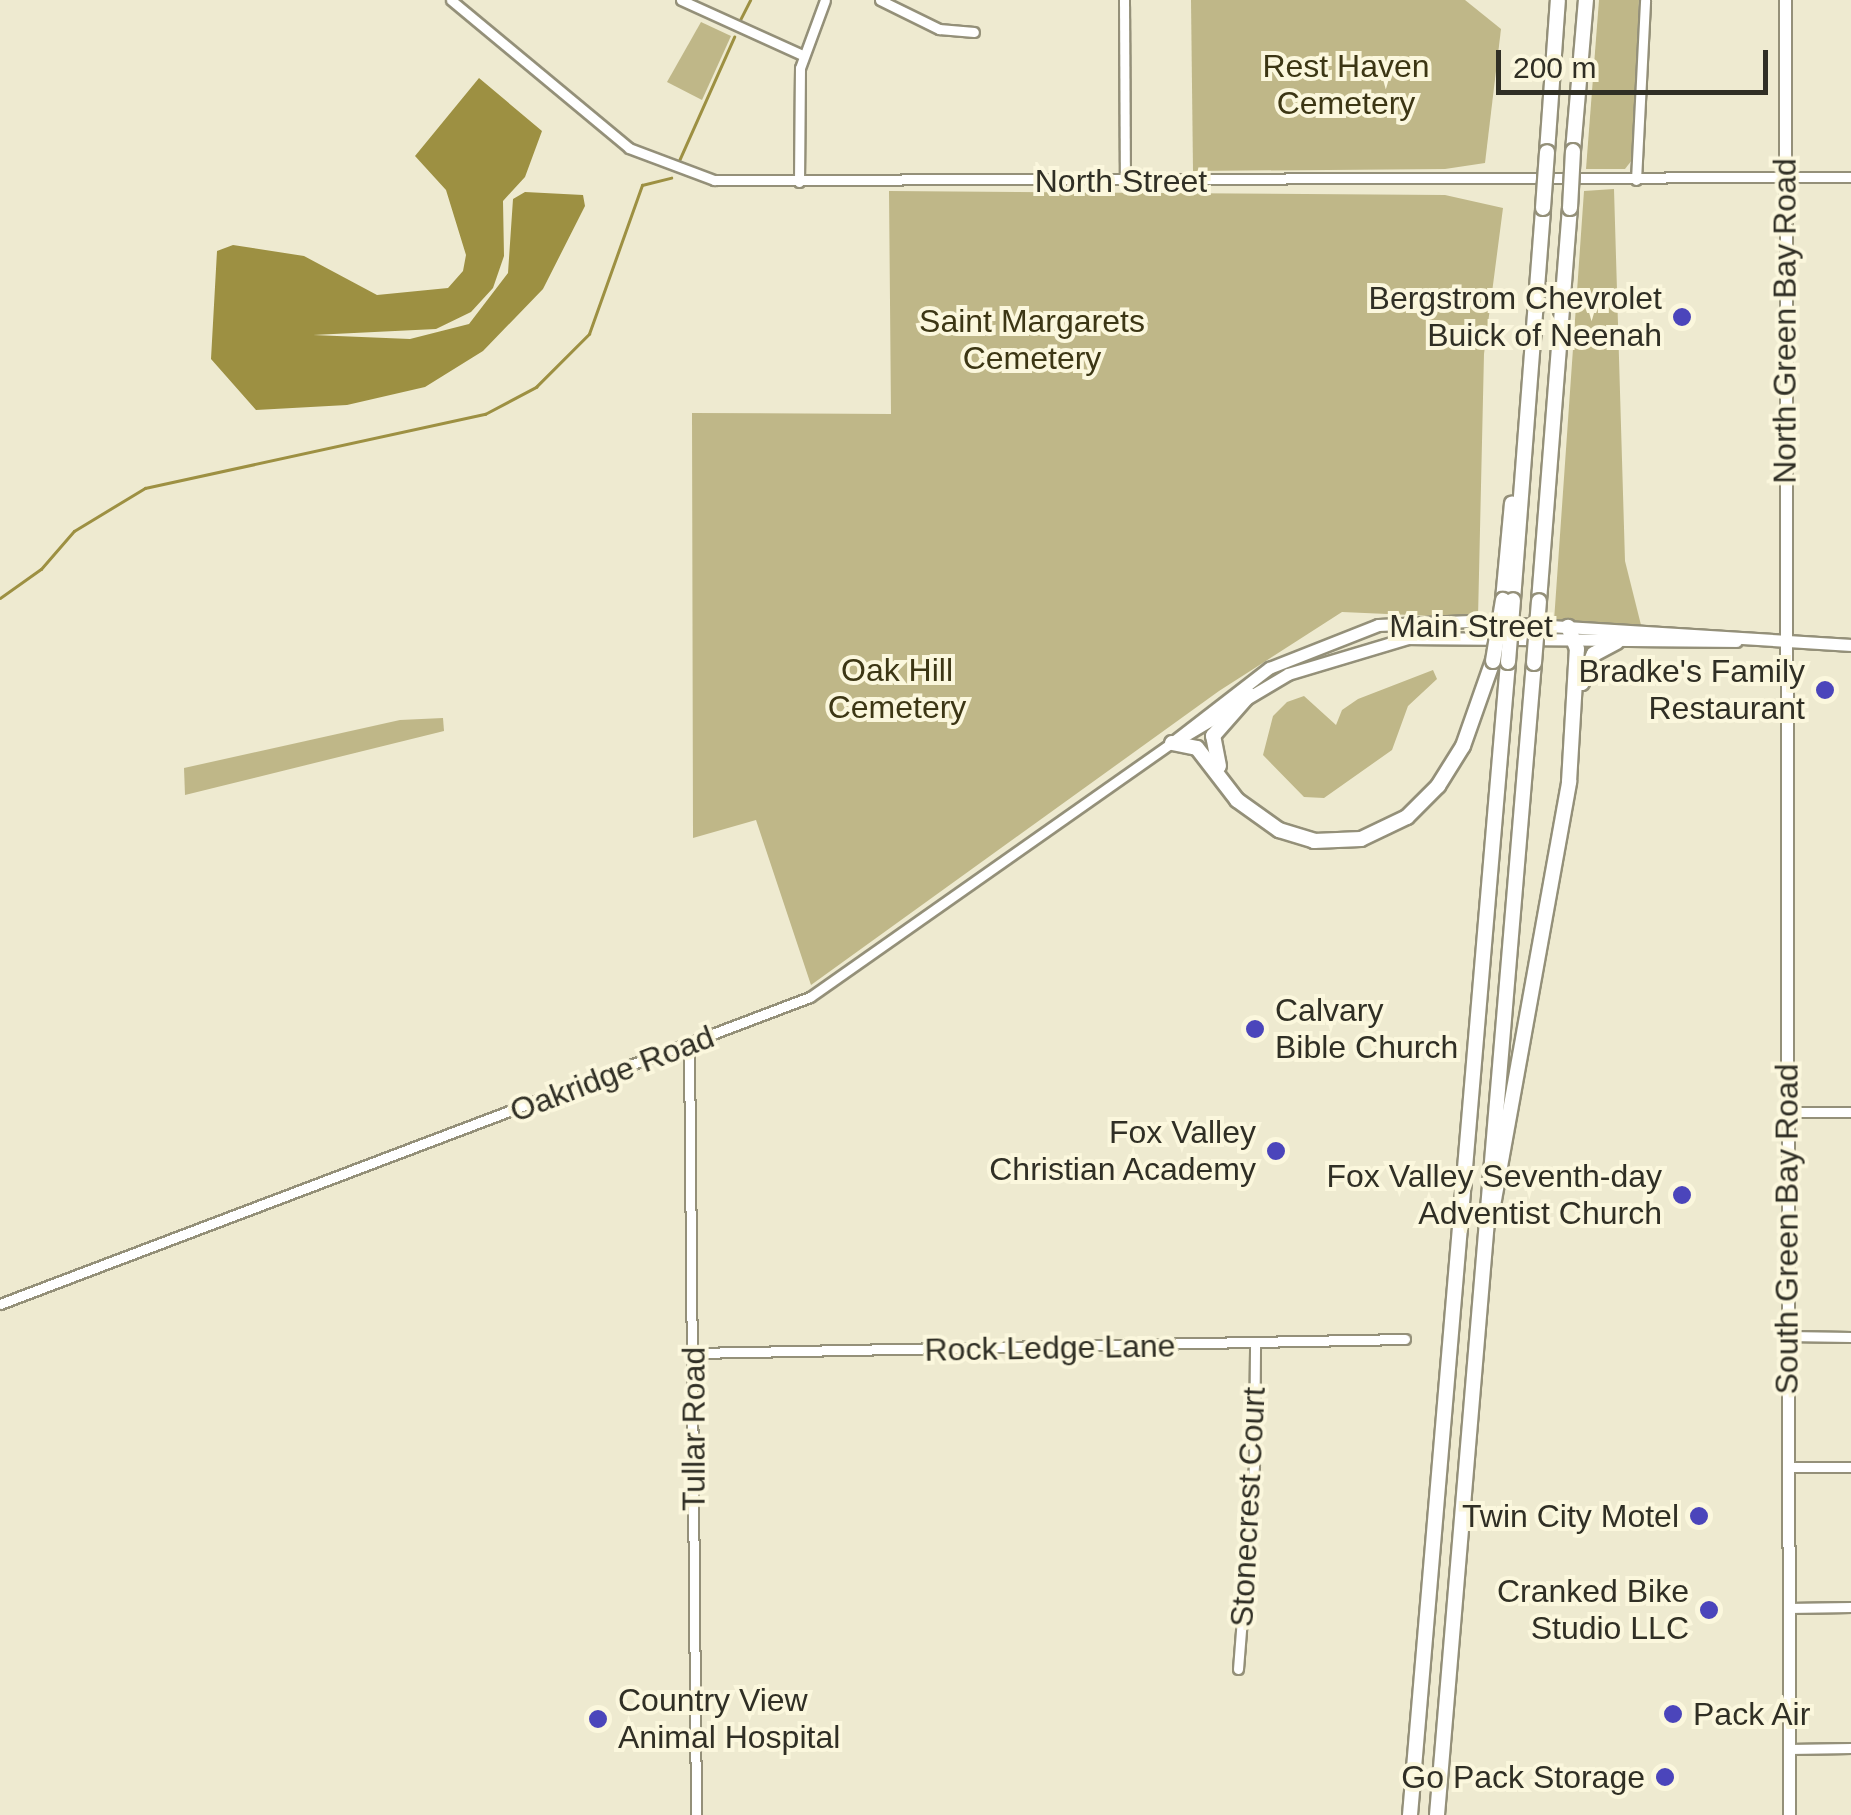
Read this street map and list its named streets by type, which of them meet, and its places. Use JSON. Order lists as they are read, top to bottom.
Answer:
{
  "streets": {
    "main road": ["North Green Bay Road", "Main Street", "South Green Bay Road"],
    "street": [
      "North Street",
      "Oakridge Road",
      "Rock Ledge Lane",
      "Tullar Road",
      "Stonecrest Court"
    ]
  },
  "crossings": [
    ["North Street", "North Green Bay Road"],
    ["North Green Bay Road", "Main Street"],
    ["North Green Bay Road", "South Green Bay Road"],
    ["Main Street", "Oakridge Road"],
    ["Main Street", "South Green Bay Road"],
    ["Oakridge Road", "Tullar Road"],
    ["Rock Ledge Lane", "Tullar Road"],
    ["Rock Ledge Lane", "Stonecrest Court"]
  ],
  "parks": ["Rest Haven Cemetery", "Saint Margarets Cemetery", "Oak Hill Cemetery"],
  "places": [
    "Bergstrom Chevrolet Buick of Neenah",
    "Bradke's Family Restaurant",
    "Calvary Bible Church",
    "Fox Valley Christian Academy",
    "Fox Valley Seventh-day Adventist Church",
    "Twin City Motel",
    "Cranked Bike Studio LLC",
    "Pack Air",
    "Country View Animal Hospital",
    "Go Pack Storage"
  ],
  "scale_bar": "200 m"
}
